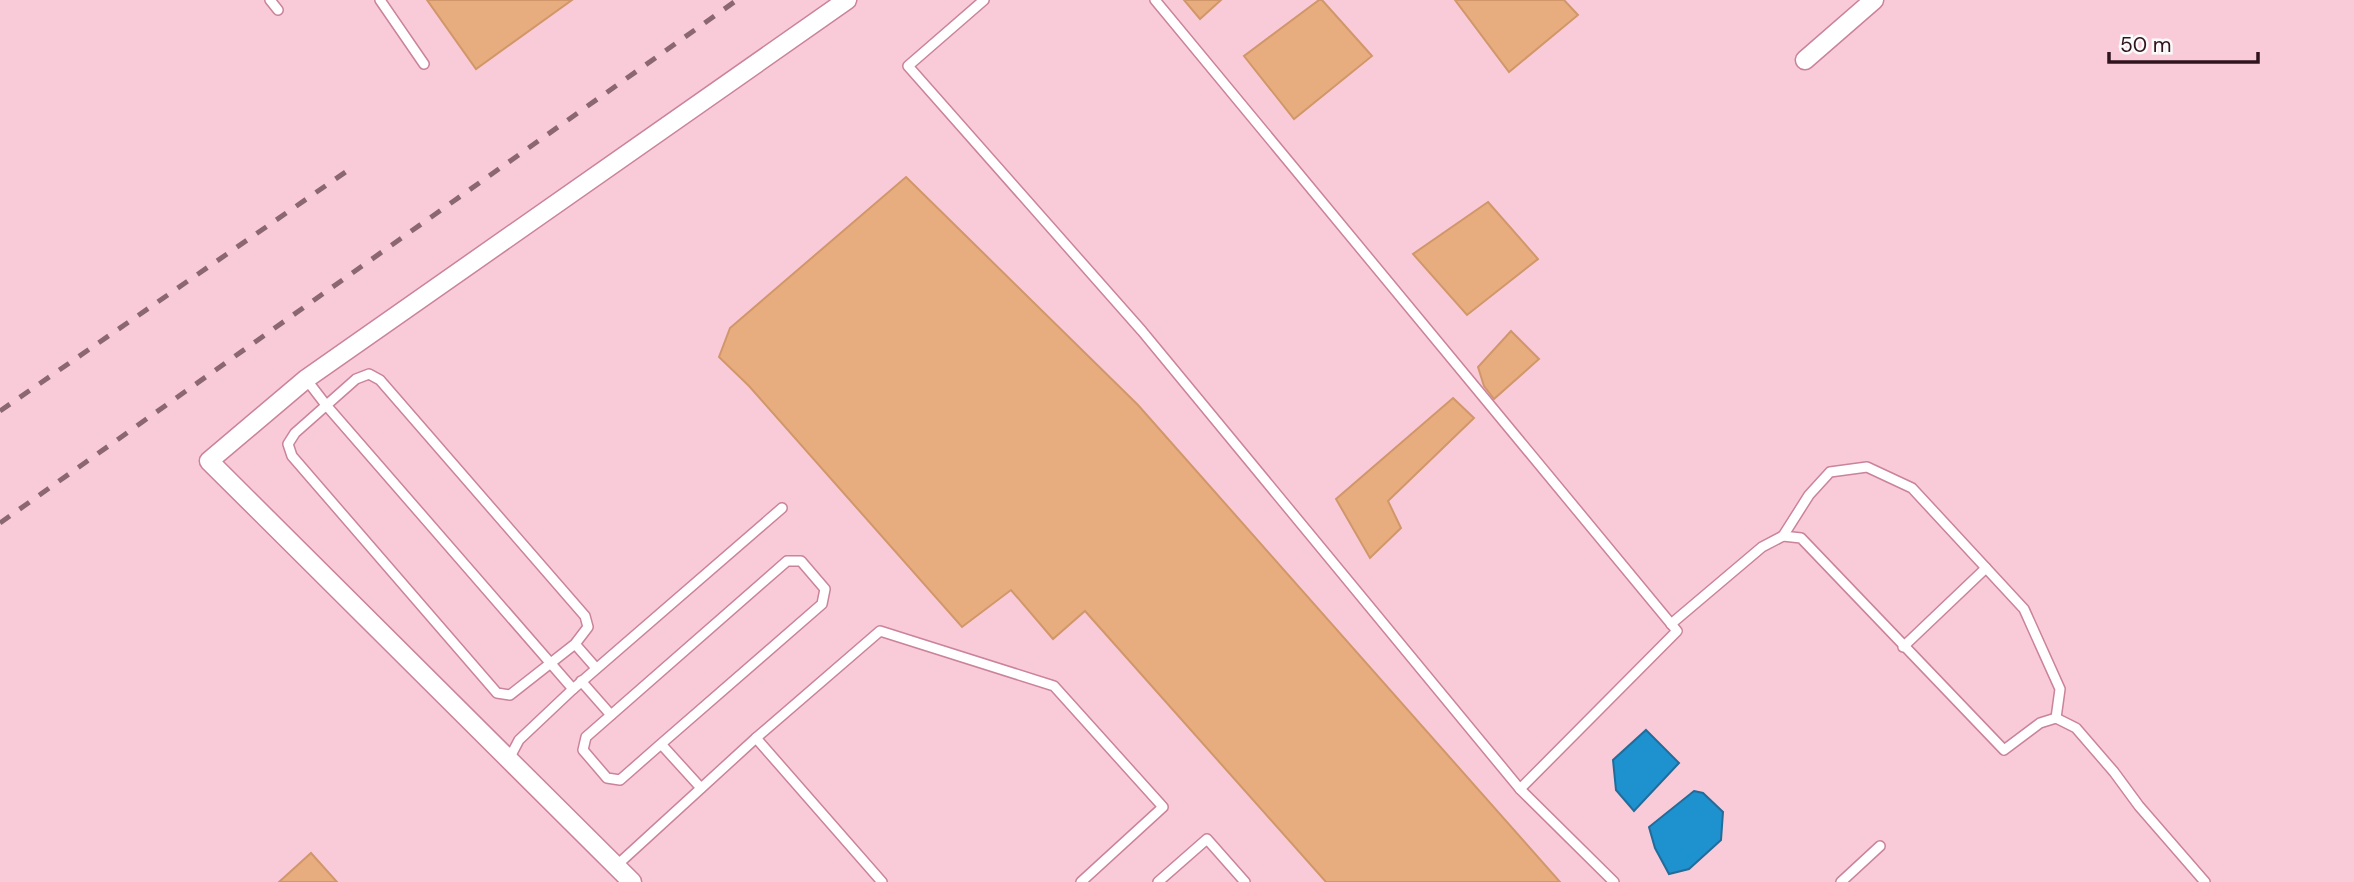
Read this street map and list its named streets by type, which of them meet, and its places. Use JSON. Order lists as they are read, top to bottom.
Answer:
{
  "scale_bar": "50 m"
}
